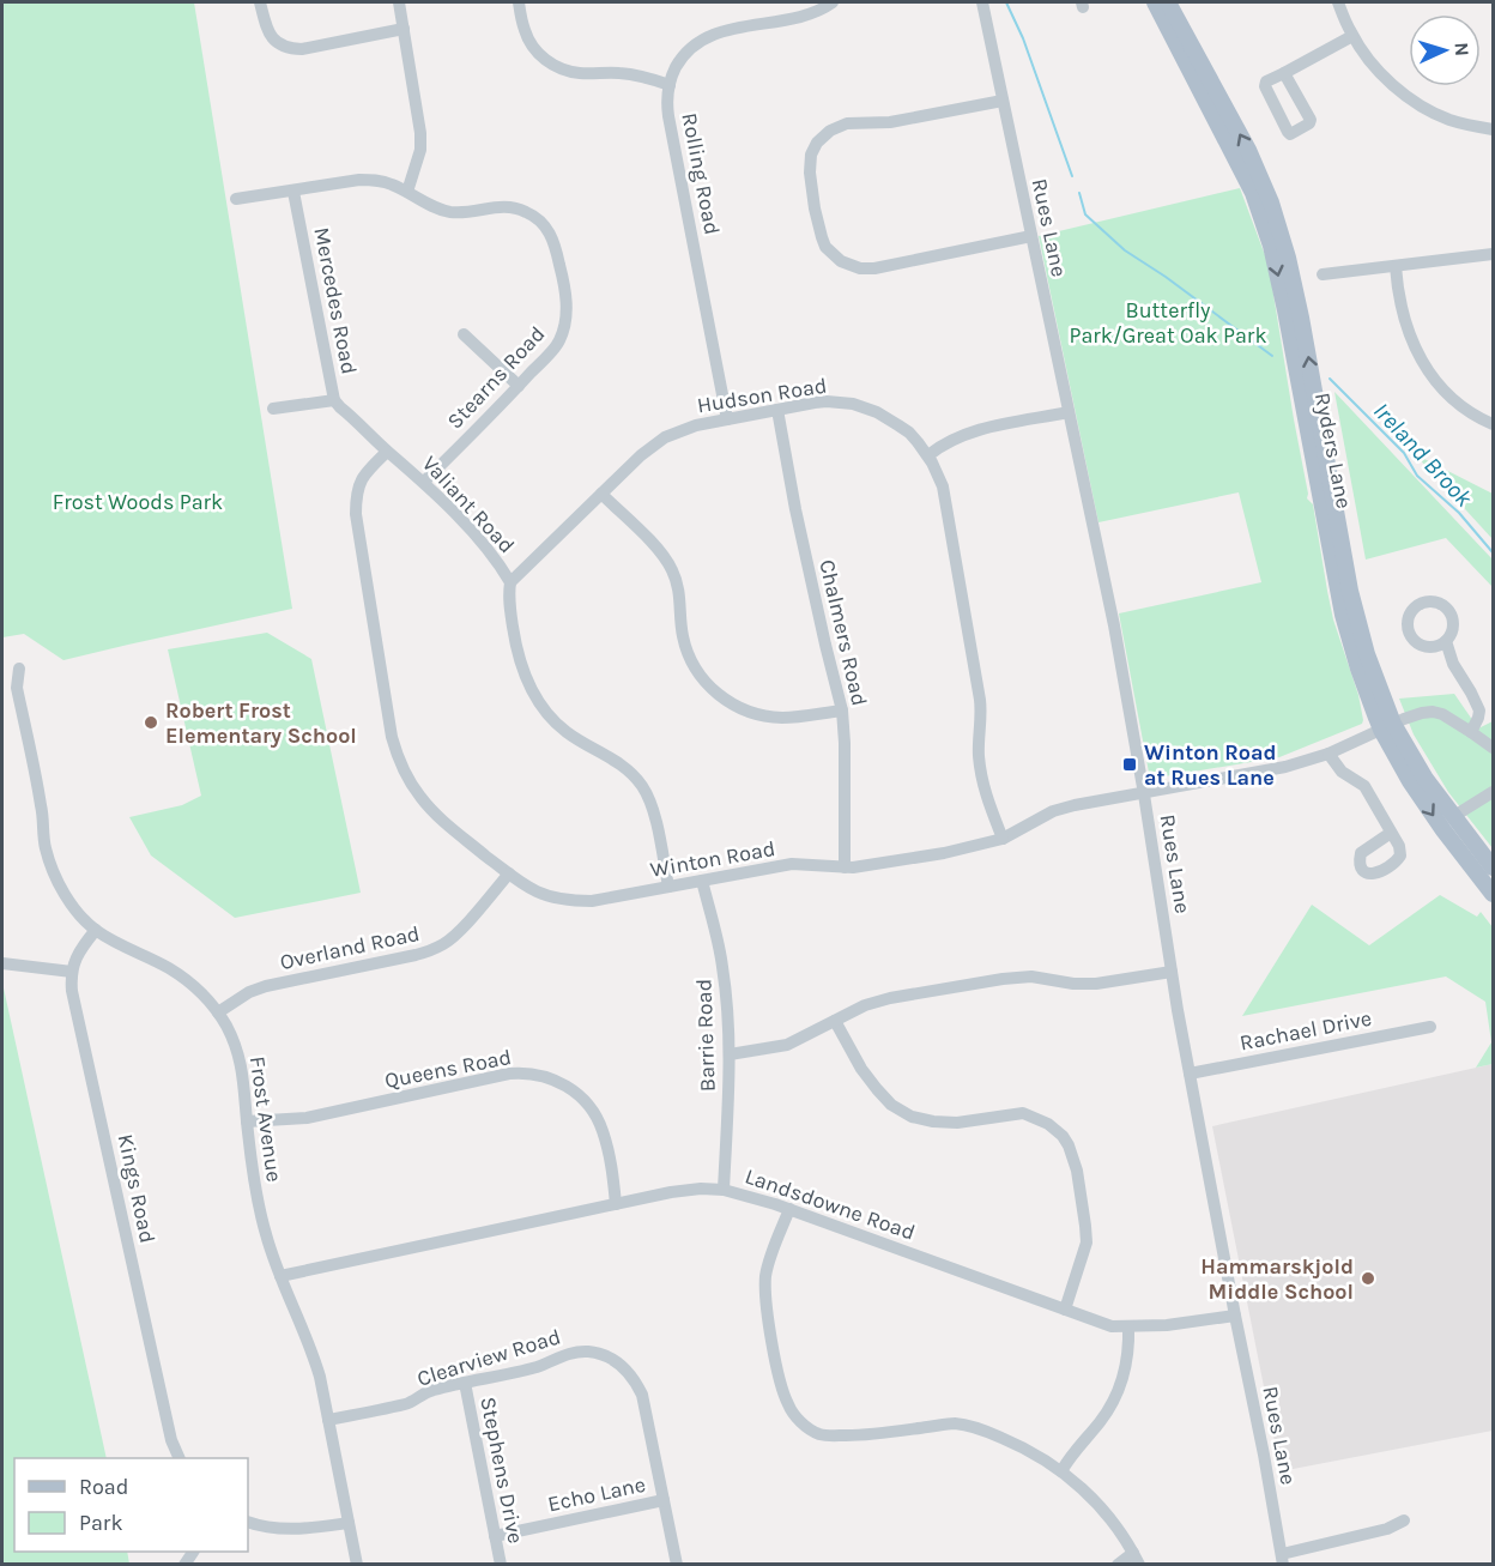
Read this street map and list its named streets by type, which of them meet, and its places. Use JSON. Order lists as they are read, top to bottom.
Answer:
{
  "streets": {
    "main road": ["Ryders Lane"],
    "street": [
      "Rolling Road",
      "Rues Lane",
      "Mercedes Road",
      "Stearns Road",
      "Hudson Road",
      "Valiant Road",
      "Chalmers Road",
      "Winton Road",
      "Overland Road",
      "Rachael Drive",
      "Barrie Road",
      "Queens Road",
      "Frost Avenue",
      "Kings Road",
      "Landsdowne Road",
      "Clearview Road",
      "Stephens Drive",
      "Echo Lane"
    ]
  },
  "crossings": [
    ["Rolling Road", "Hudson Road"],
    ["Rues Lane", "Winton Road"],
    ["Rues Lane", "Rachael Drive"],
    ["Rues Lane", "Landsdowne Road"],
    ["Mercedes Road", "Stearns Road"],
    ["Mercedes Road", "Valiant Road"],
    ["Stearns Road", "Valiant Road"],
    ["Hudson Road", "Valiant Road"],
    ["Hudson Road", "Chalmers Road"],
    ["Hudson Road", "Winton Road"],
    ["Ryders Lane", "Winton Road"],
    ["Valiant Road", "Winton Road"],
    ["Chalmers Road", "Winton Road"],
    ["Winton Road", "Overland Road"],
    ["Winton Road", "Barrie Road"],
    ["Overland Road", "Frost Avenue"],
    ["Barrie Road", "Landsdowne Road"],
    ["Queens Road", "Frost Avenue"],
    ["Queens Road", "Landsdowne Road"],
    ["Frost Avenue", "Landsdowne Road"],
    ["Frost Avenue", "Clearview Road"],
    ["Clearview Road", "Stephens Drive"],
    ["Clearview Road", "Echo Lane"],
    ["Stephens Drive", "Echo Lane"]
  ],
  "water": ["Ireland Brook"],
  "parks": ["Butterfly Park/Great Oak Park", "Frost Woods Park"],
  "places": {
    "other": ["Robert Frost Elementary School", "Hammarskjold Middle School"],
    "transit": ["Winton Road at Rues Lane"]
  },
  "legend": ["Road", "Park"],
  "north": "right"
}
